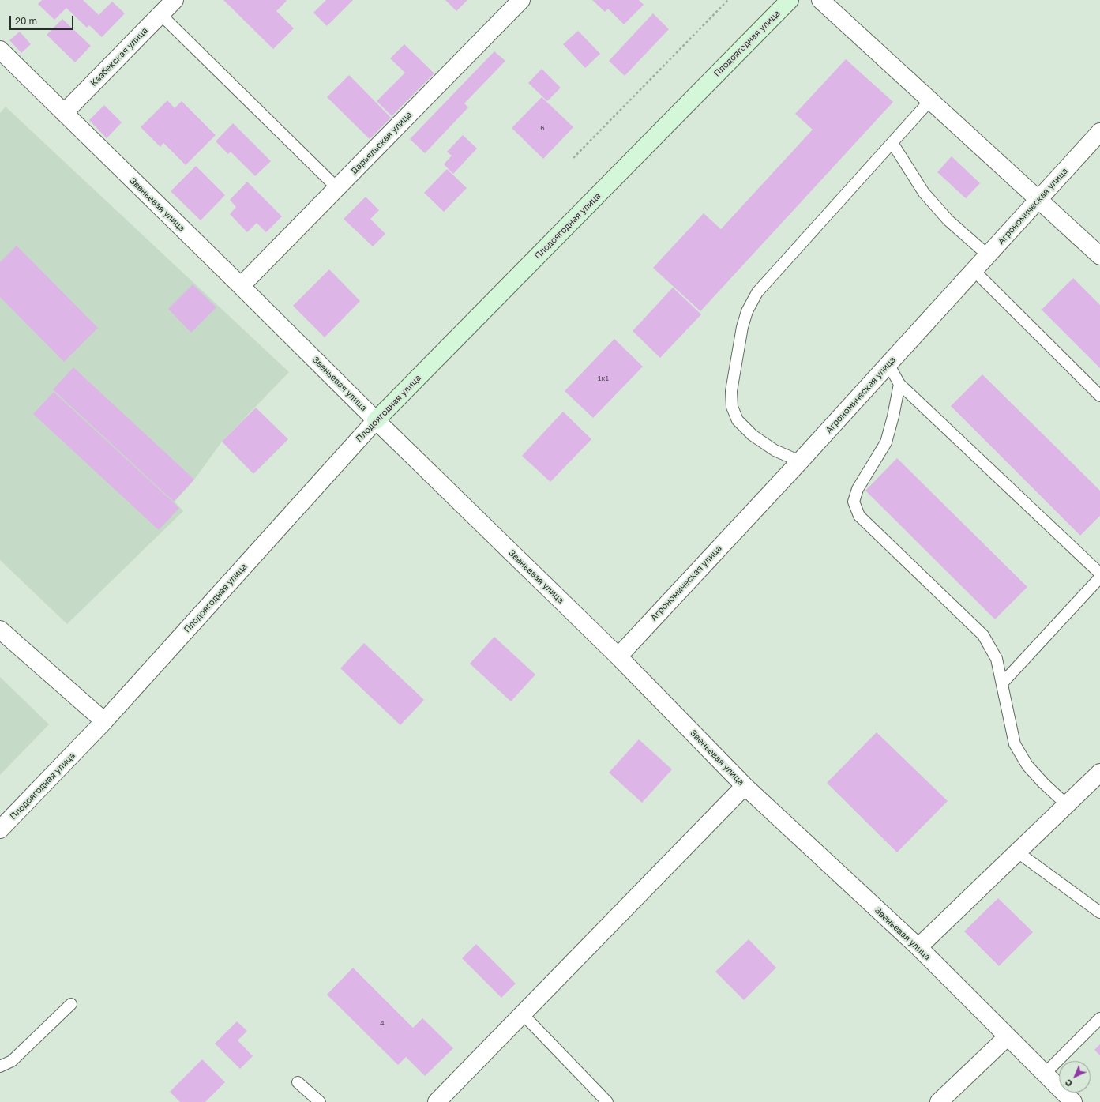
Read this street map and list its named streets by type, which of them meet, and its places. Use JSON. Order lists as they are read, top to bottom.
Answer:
{
  "streets": {
    "street": [
      "Плодоягодная улица",
      "Казбекская улица",
      "Дарьяльская улица",
      "Звеньевая улица",
      "Агрономическая улица"
    ]
  },
  "crossings": [
    ["Плодоягодная улица", "Звеньевая улица"],
    ["Казбекская улица", "Звеньевая улица"],
    ["Дарьяльская улица", "Звеньевая улица"],
    ["Звеньевая улица", "Агрономическая улица"]
  ],
  "house_numbers": ["6", "1к1", "4"],
  "scale_bar": "20 m",
  "north": "bottom left"
}
